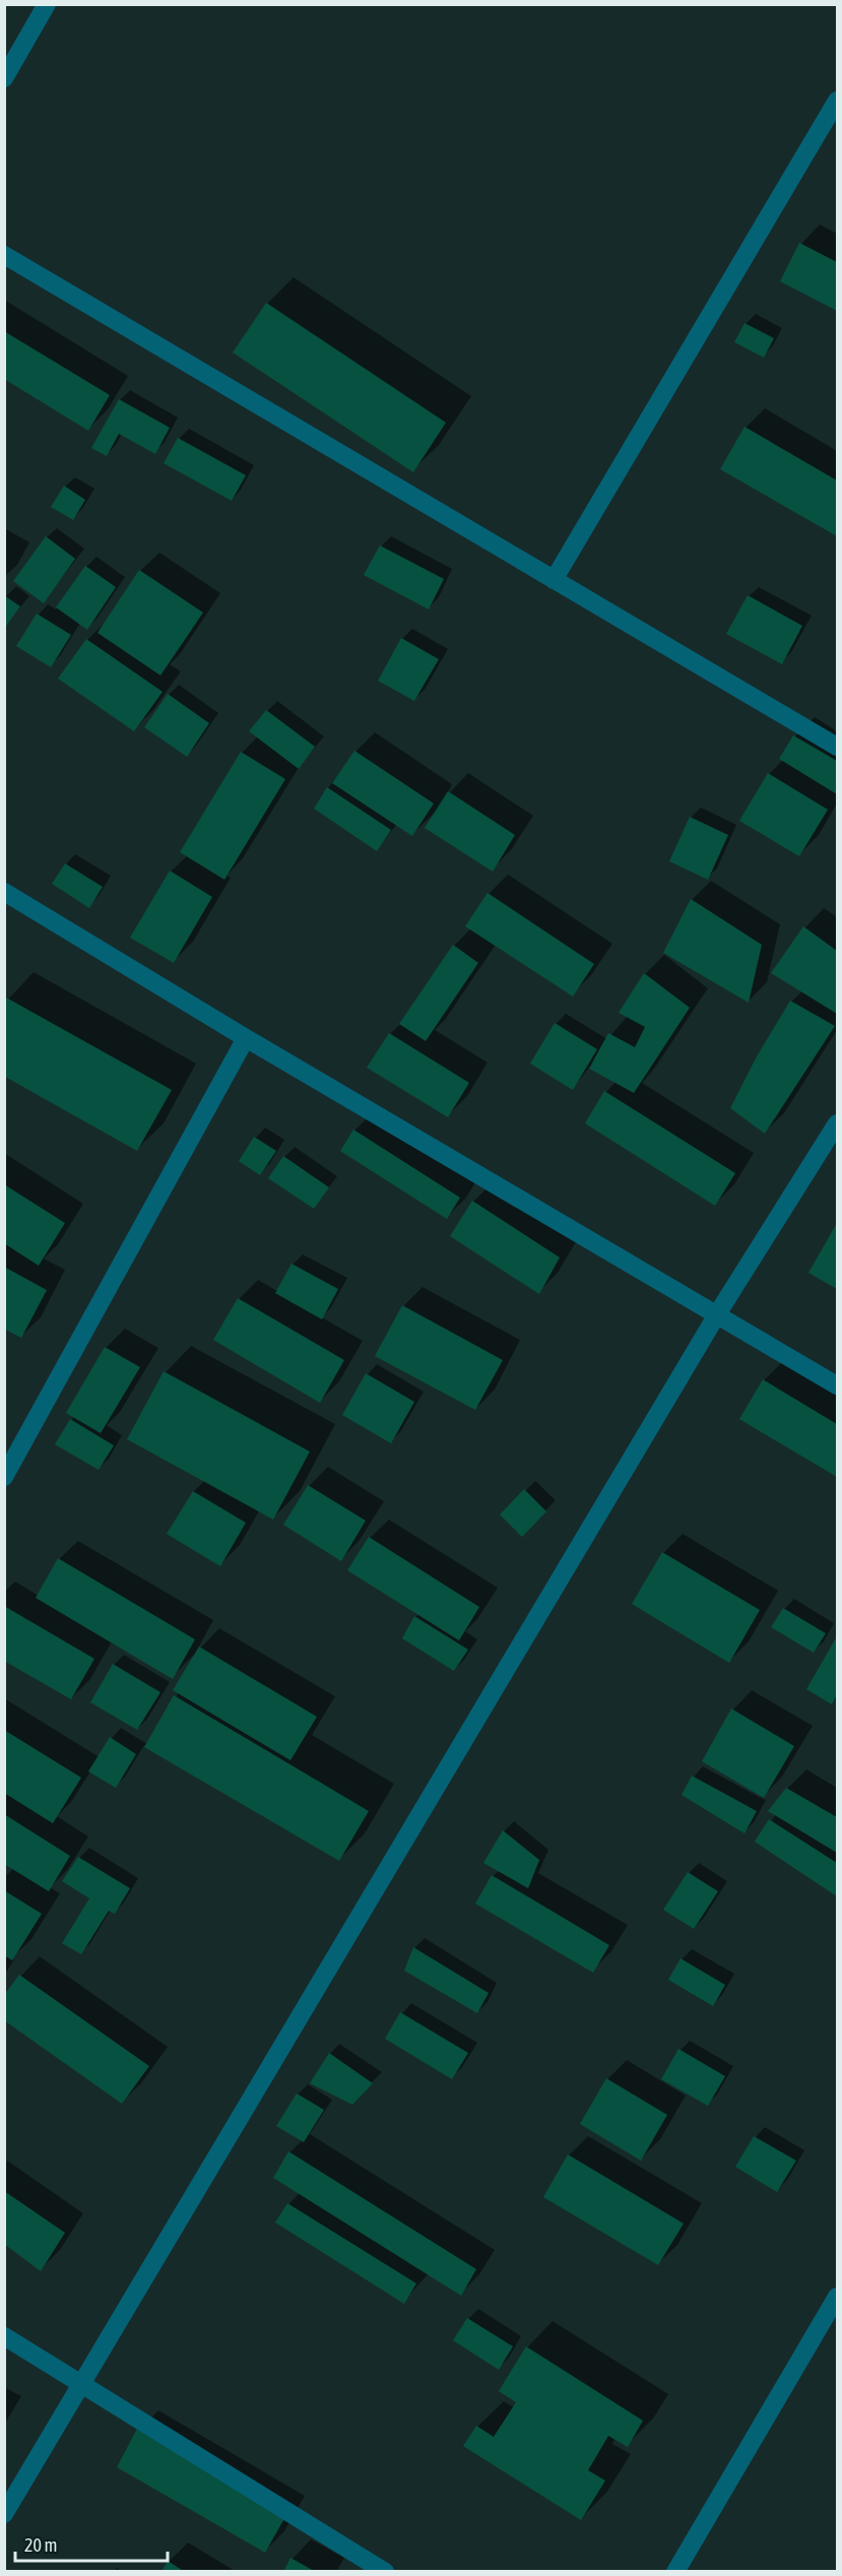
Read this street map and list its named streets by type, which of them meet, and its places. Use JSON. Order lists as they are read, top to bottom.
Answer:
{
  "scale_bar": "20 m"
}
